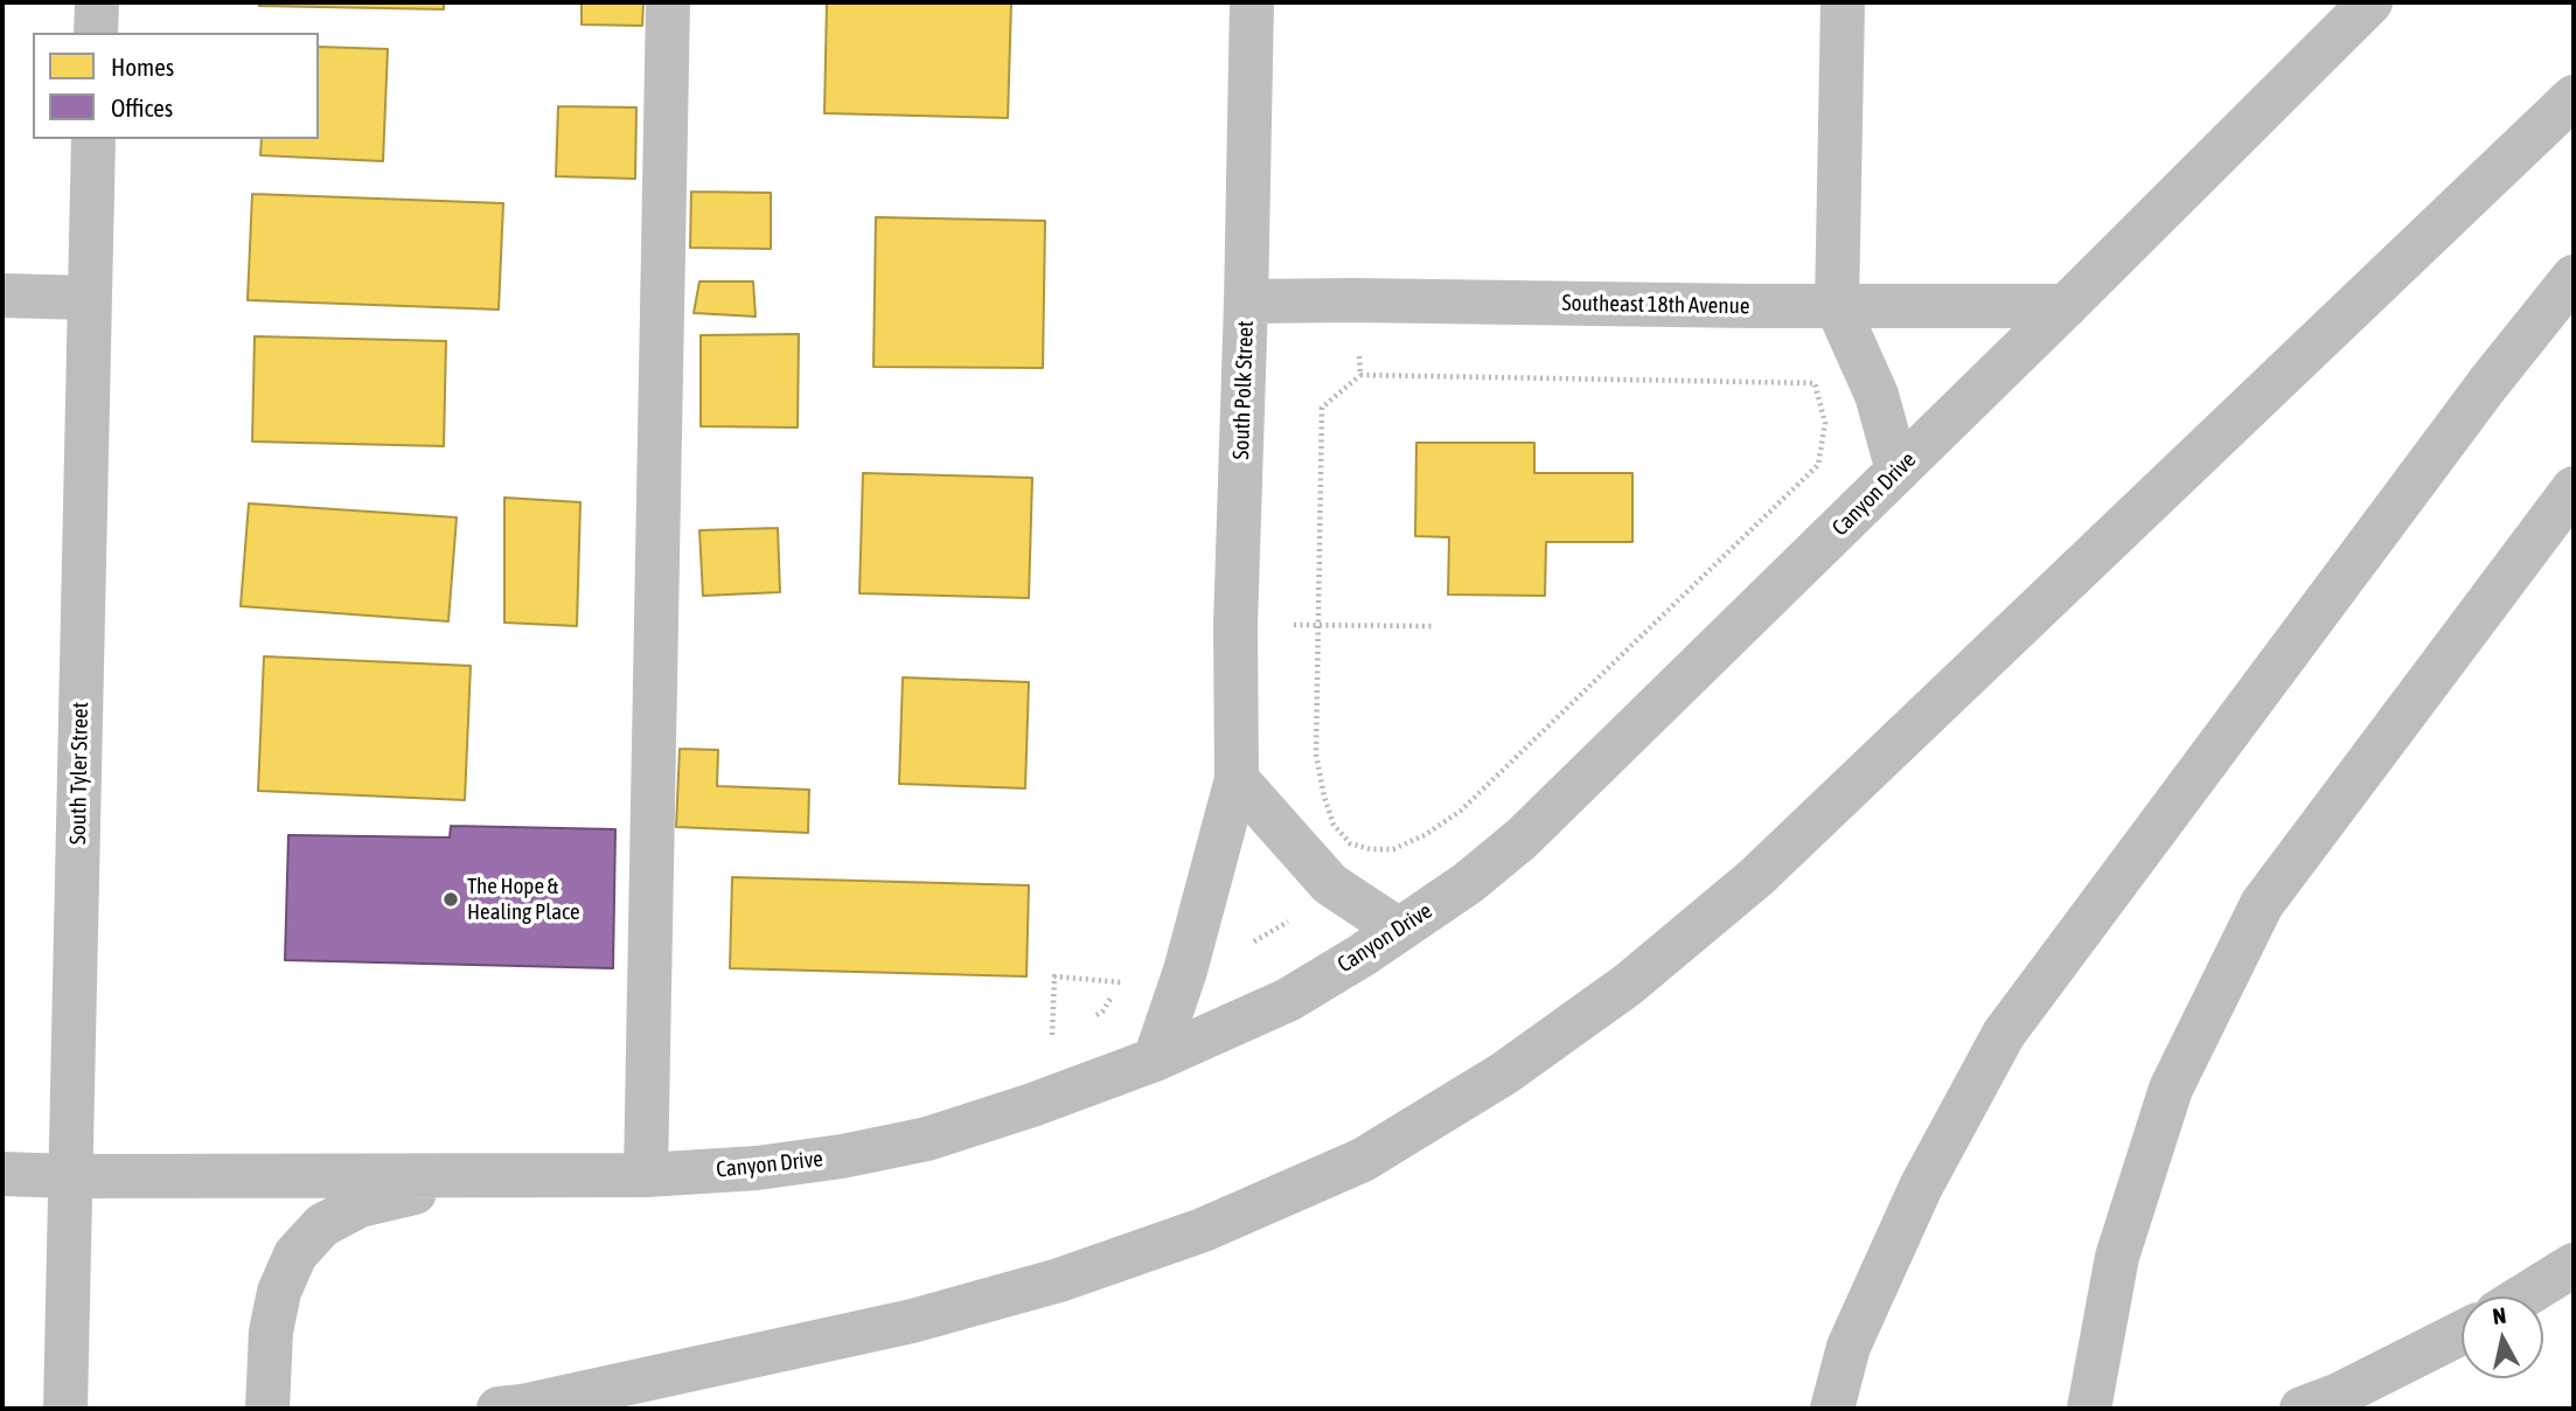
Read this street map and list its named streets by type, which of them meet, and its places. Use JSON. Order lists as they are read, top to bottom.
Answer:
{
  "streets": {
    "main road": ["Canyon Drive", "South Tyler Street"],
    "street": ["Southeast 18th Avenue", "South Polk Street"]
  },
  "crossings": [
    ["Southeast 18th Avenue", "South Polk Street"],
    ["Southeast 18th Avenue", "Canyon Drive"],
    ["South Polk Street", "Canyon Drive"],
    ["Canyon Drive", "South Tyler Street"]
  ],
  "places": ["The Hope & Healing Place"],
  "legend": ["Homes", "Offices"],
  "north": "top"
}
